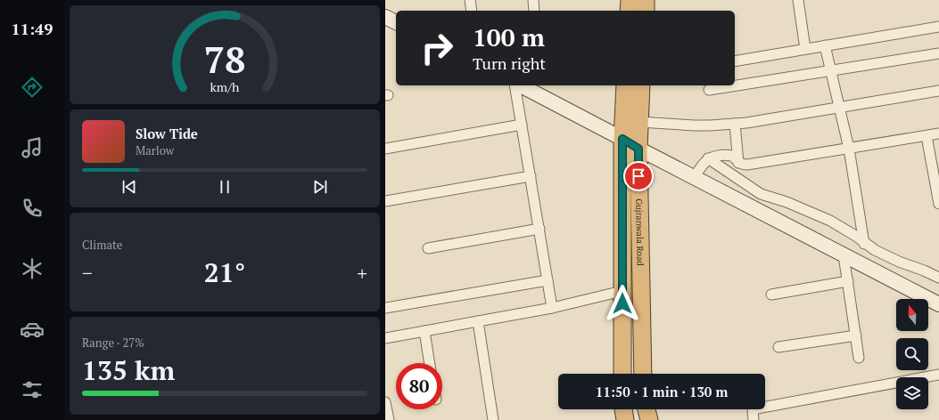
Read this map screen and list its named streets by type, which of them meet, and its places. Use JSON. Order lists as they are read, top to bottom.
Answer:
{
  "streets": {
    "highway": ["Gujranwala Road"]
  },
  "north": "top",
  "page": {
    "tabs": "11:49",
    "turn": ["100 m", "Turn right"],
    "song": ["Slow Tide", "Marlow"],
    "tile": [
      "Climate",
      ["Range · 27%", "135 km"]
    ],
    "heat": ["−", "21°", "+"],
    "limit": "80",
    "trip": "11:50 · 1 min · 130 m",
    "gauge": ["78", "km/h"]
  }
}
